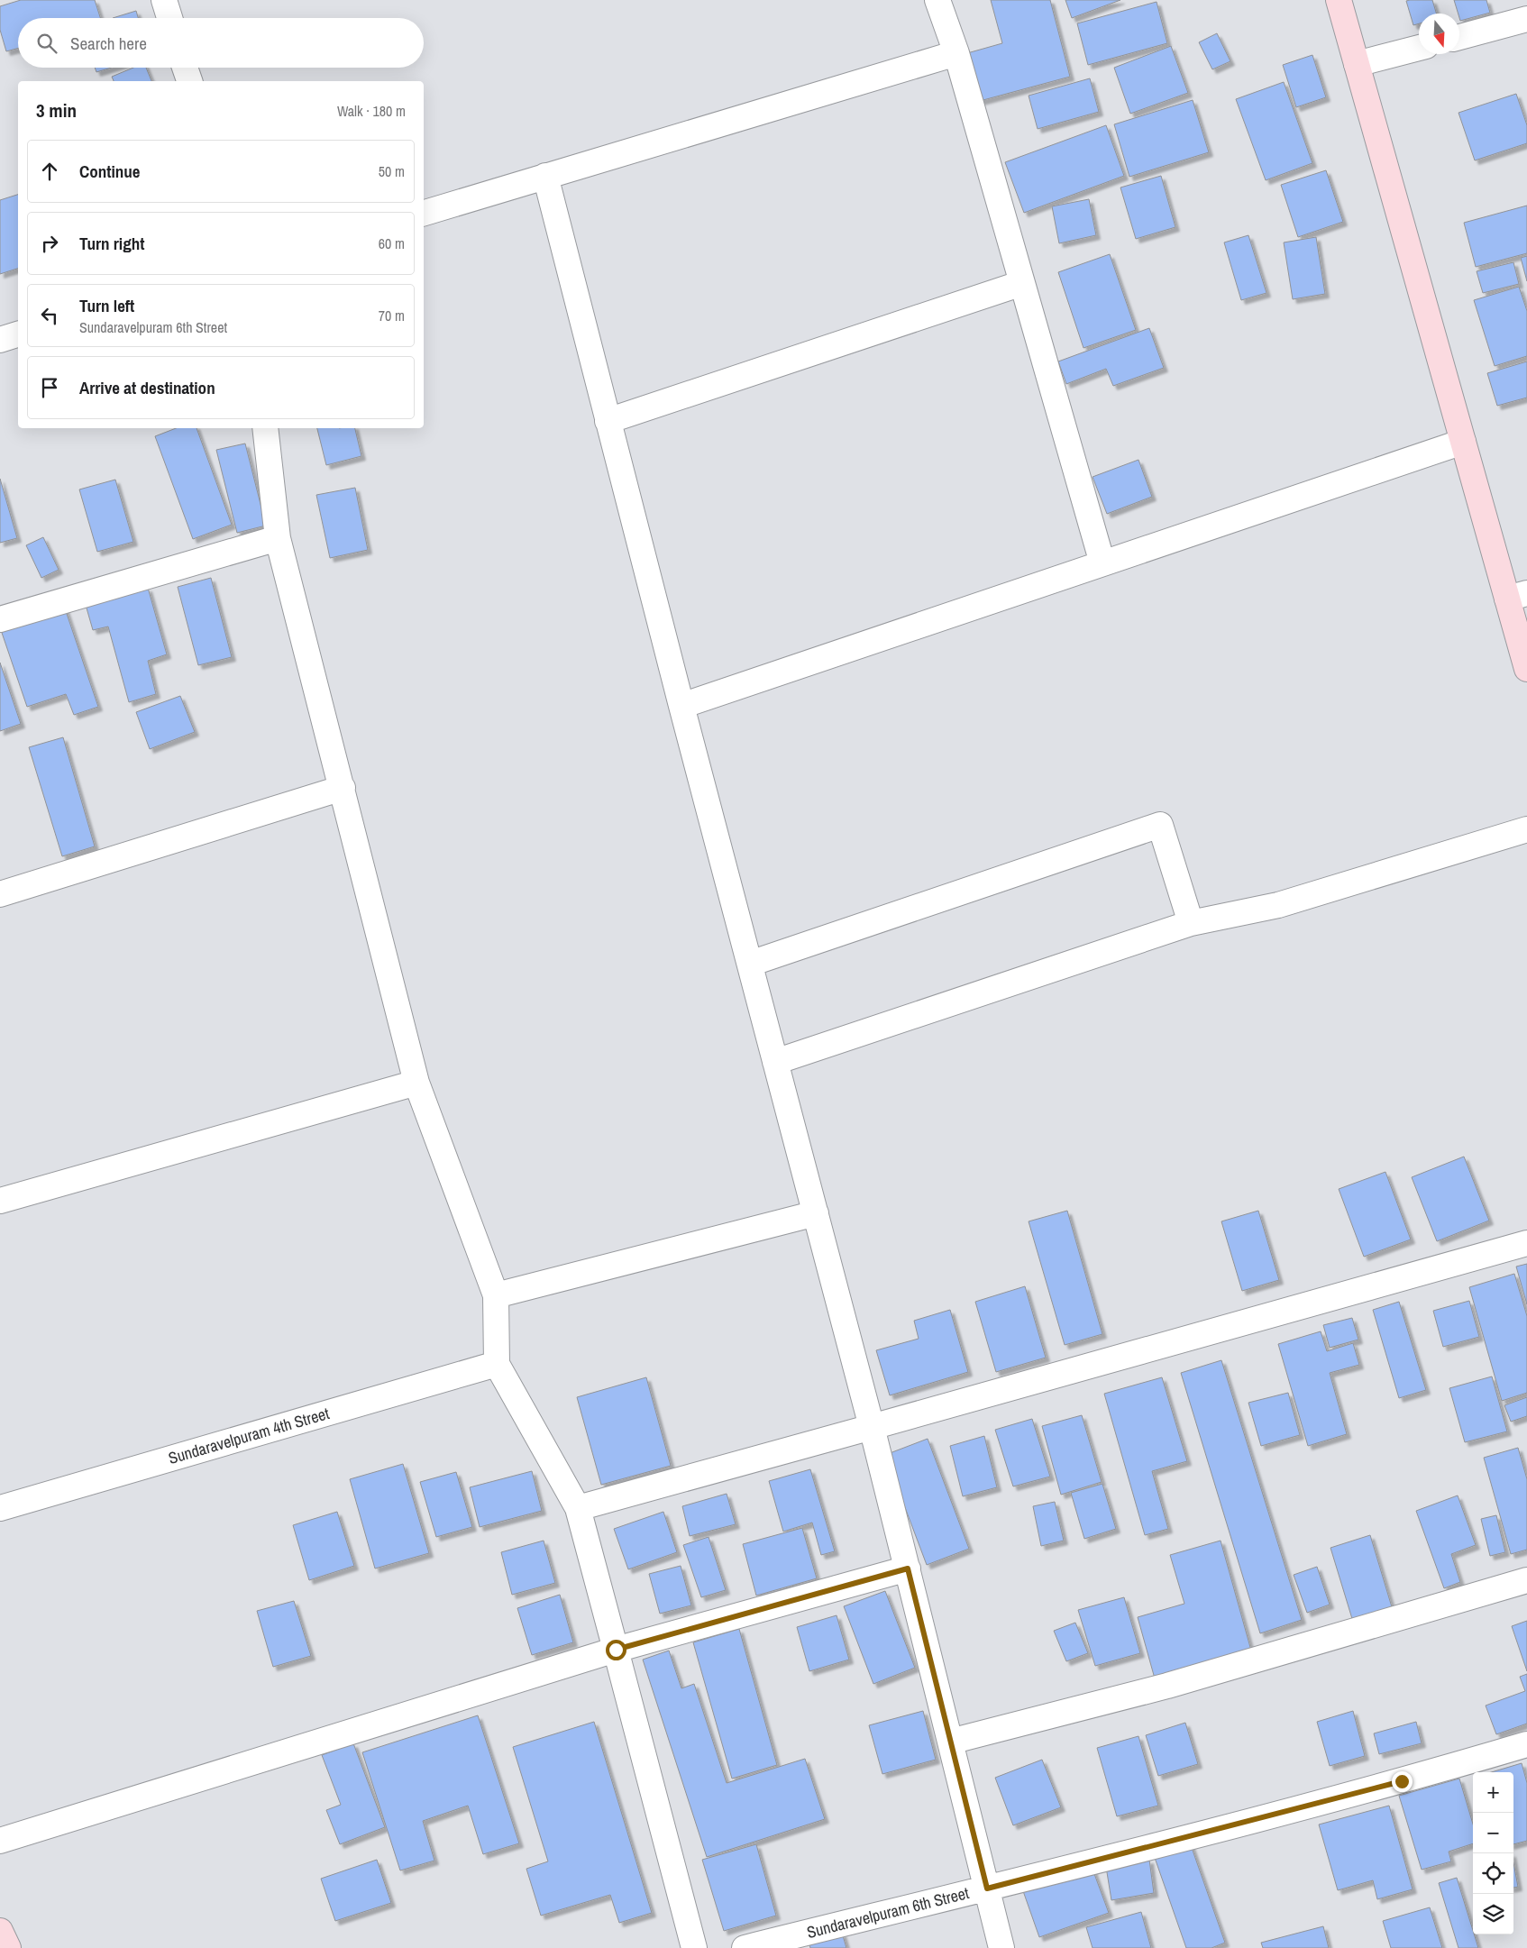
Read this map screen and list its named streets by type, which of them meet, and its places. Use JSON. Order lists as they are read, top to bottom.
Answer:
{
  "streets": {
    "street": ["Sundaravelpuram 4th Street", "Sundaravelpuram 6th Street"]
  },
  "north": "bottom",
  "page": {
    "search": "Search here",
    "heading": ["3 min", "Walk · 180 m"],
    "list": [
      ["Continue", "50 m"],
      ["Turn right", "60 m"],
      ["Turn left", "Sundaravelpuram 6th Street", "70 m"],
      "Arrive at destination"
    ],
    "map_buttons": ["+", "−"]
  }
}
